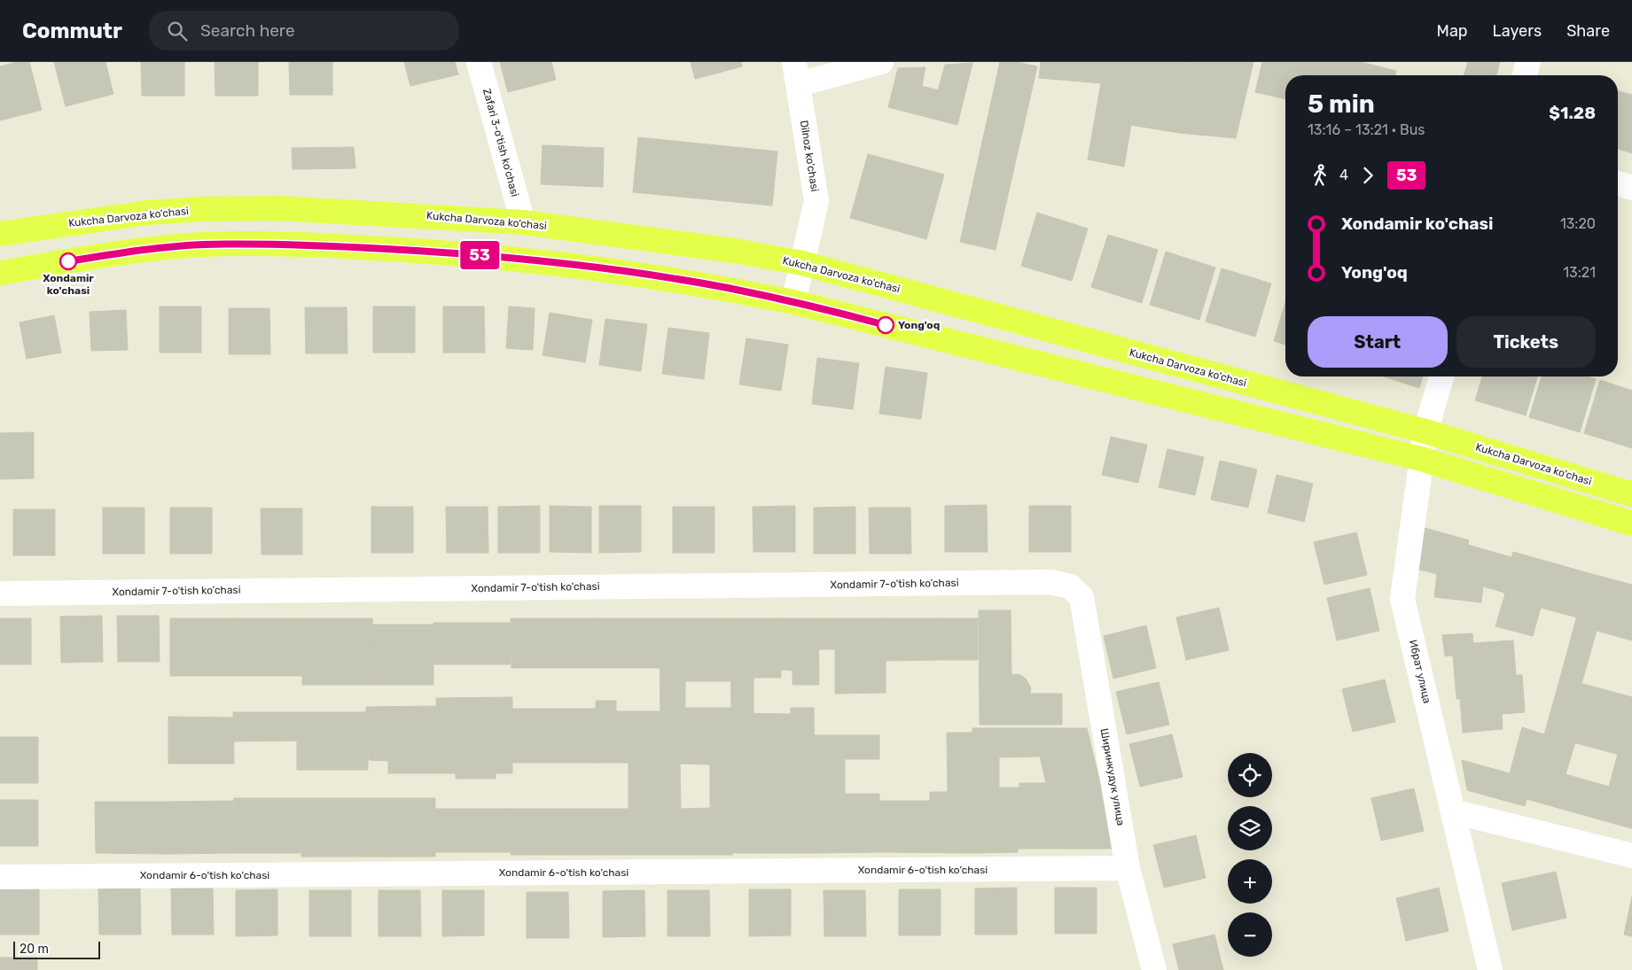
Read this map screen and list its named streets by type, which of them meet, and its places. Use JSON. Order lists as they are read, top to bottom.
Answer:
{
  "streets": {
    "main road": ["Kukcha Darvoza ko'chasi"],
    "street": [
      "Zafari 3-o'tish ko'chasi",
      "Dilnoz ko'chasi",
      "Xondamir 7-o'tish ko'chasi",
      "Ибрат улица",
      "Ширинкудук улица",
      "Xondamir 6-o'tish ko'chasi"
    ]
  },
  "crossings": [
    ["Zafari 3-o'tish ko'chasi", "Kukcha Darvoza ko'chasi"],
    ["Dilnoz ko'chasi", "Kukcha Darvoza ko'chasi"],
    ["Kukcha Darvoza ko'chasi", "Ибрат улица"],
    ["Xondamir 7-o'tish ko'chasi", "Ширинкудук улица"],
    ["Ширинкудук улица", "Xondamir 6-o'tish ko'chasi"]
  ],
  "places": ["Xondamir ko'chasi", "Yong'oq"],
  "lines": ["bus line 53"],
  "scale_bar": "20 m",
  "page": {
    "header": "Commutr",
    "search": "Search here",
    "nav": ["Map", "Layers", "Share"],
    "on_map": "53",
    "heading": ["5 min", "13:16 – 13:21 · Bus", "$1.28"],
    "legs": ["4", "53"],
    "list": [
      {
        "name": "Xondamir ko'chasi",
        "value": "13:20"
      },
      {
        "name": "Yong'oq",
        "value": "13:21"
      }
    ],
    "buttons": ["Start", "Tickets"],
    "map_buttons": ["+", "−"],
    "scale": "20 m"
  }
}
